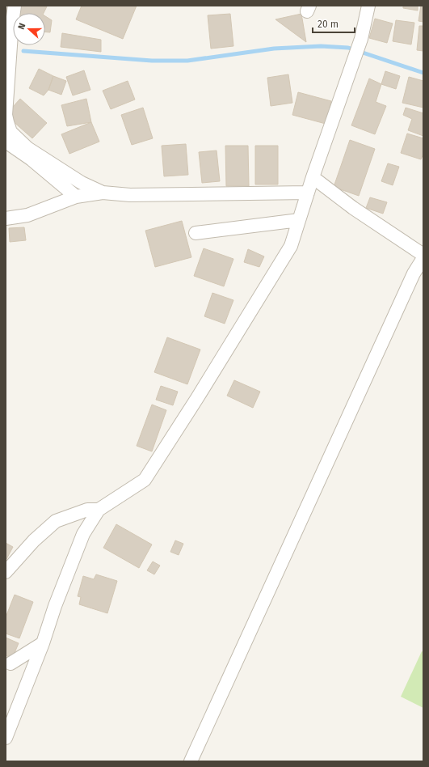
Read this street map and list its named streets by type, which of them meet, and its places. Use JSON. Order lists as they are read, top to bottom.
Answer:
{
  "scale_bar": "20 m",
  "north": "left"
}
